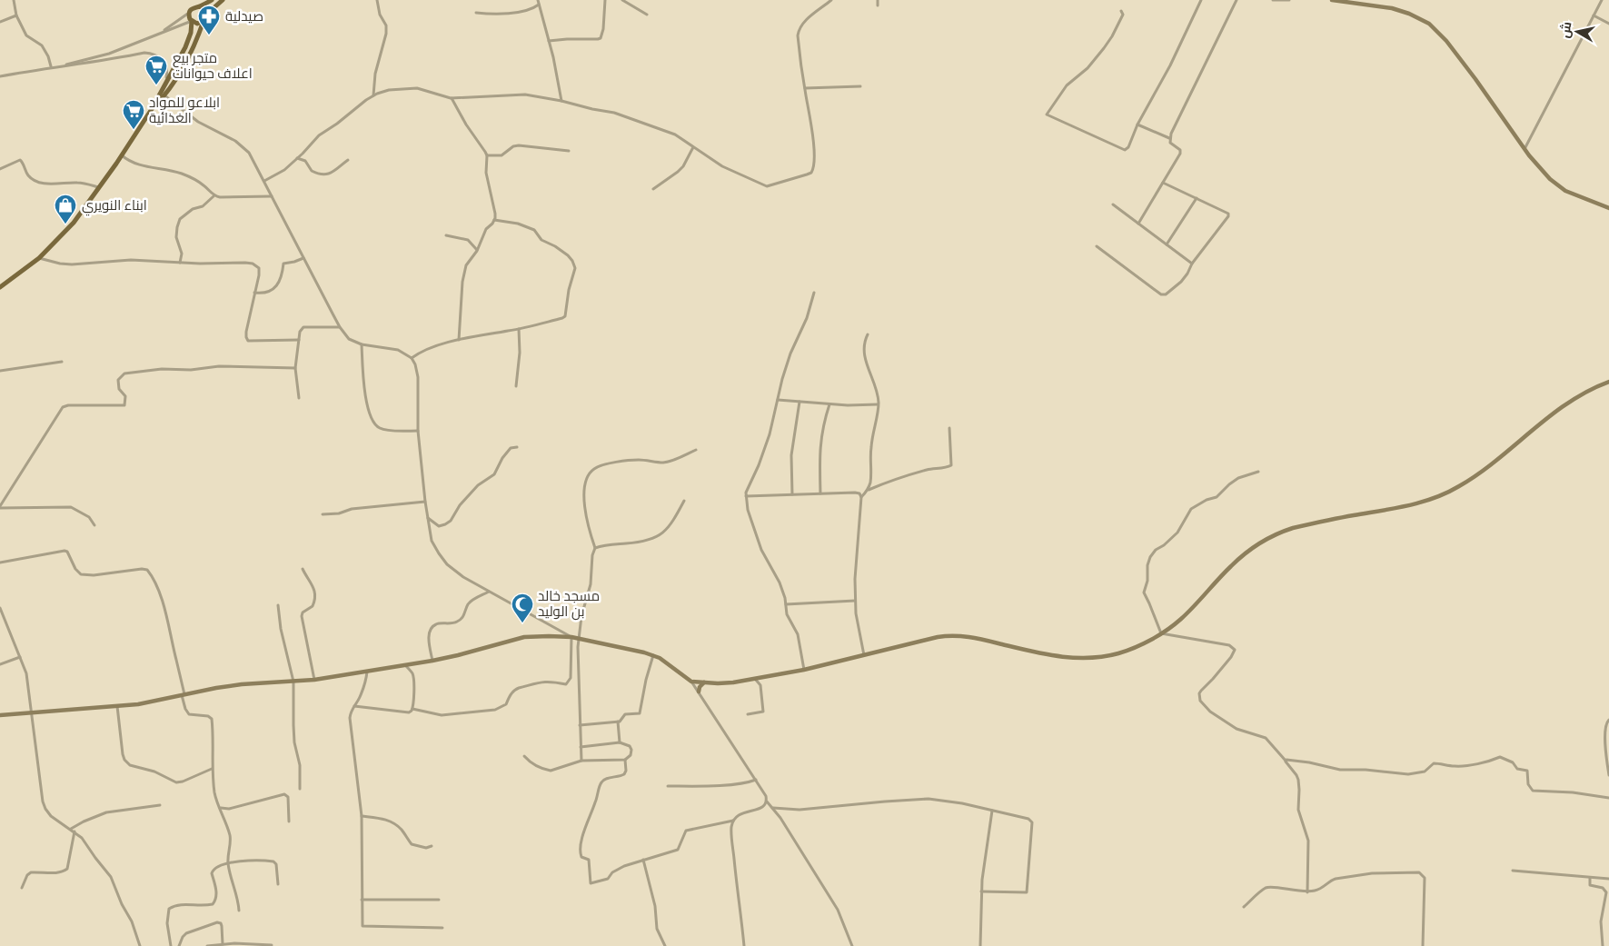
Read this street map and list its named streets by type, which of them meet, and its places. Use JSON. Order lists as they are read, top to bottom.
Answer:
{
  "places": {
    "pharmacy": ["صيدلية"],
    "supermarket": ["متجر بيع اعلاف حيوانات", "ابلاعو للمواد الغذائية"],
    "shop": ["ابناء النويري"],
    "mosque": ["مسجد خالد بن الوليد"]
  },
  "north": "left"
}
